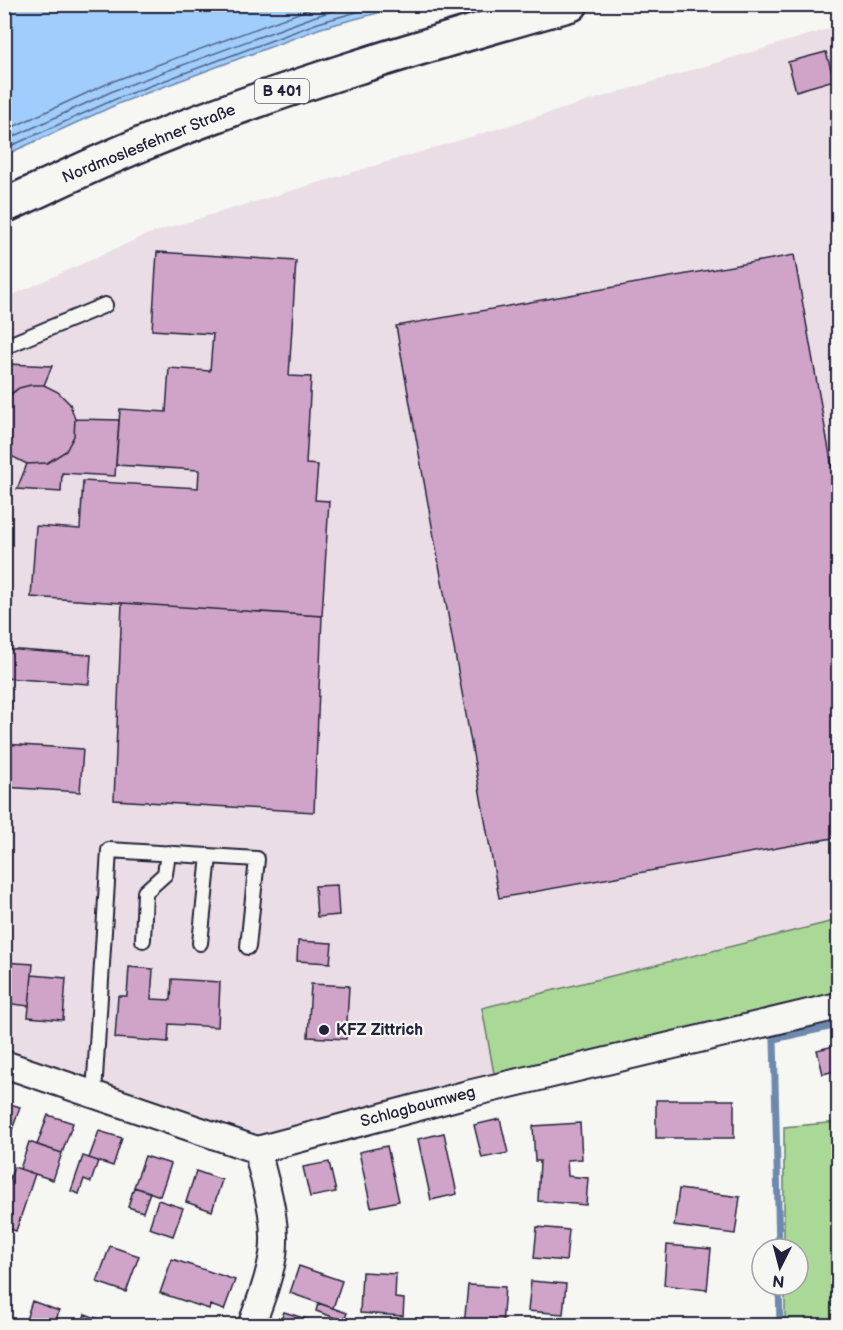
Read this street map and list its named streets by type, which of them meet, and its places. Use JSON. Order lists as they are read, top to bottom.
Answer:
{
  "streets": {
    "main road": ["B 401", "Nordmoslesfehner Straße"],
    "street": ["Schlagbaumweg"]
  },
  "places": ["KFZ Zittrich"],
  "north": "bottom"
}
